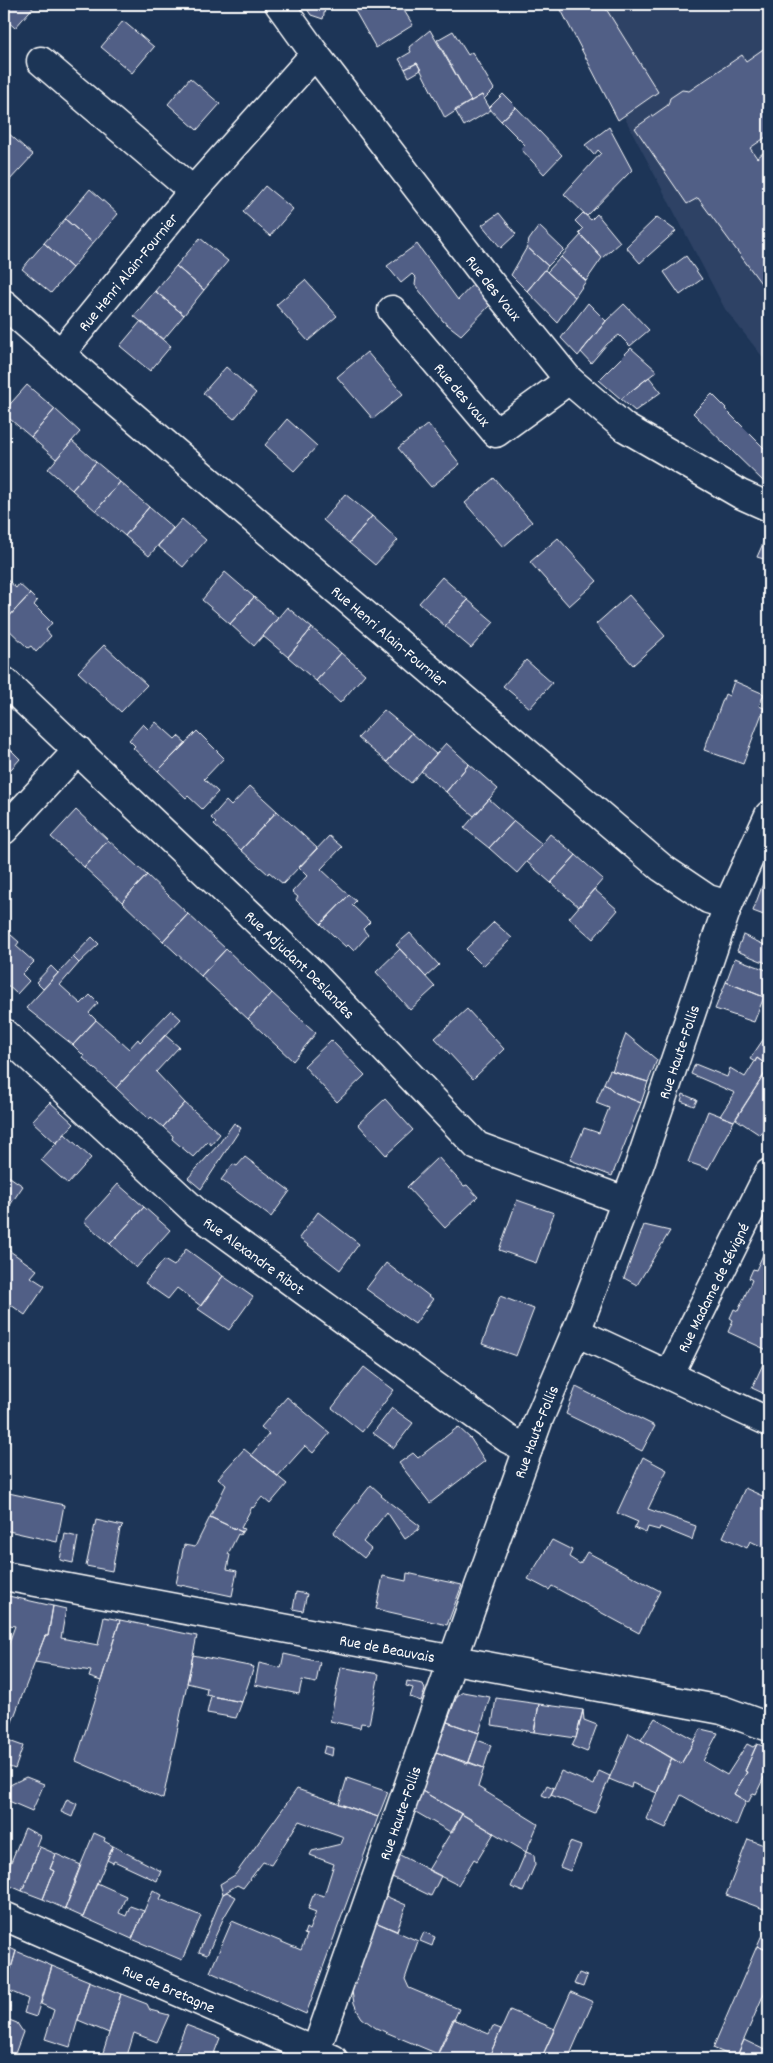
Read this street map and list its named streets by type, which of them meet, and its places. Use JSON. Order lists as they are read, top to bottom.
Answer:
{
  "streets": {
    "street": [
      "Rue Henri Alain-Fournier",
      "Rue des Vaux",
      "Rue des vaux",
      "Rue Adjudant Deslandes",
      "Rue Haute-Follis",
      "Rue Alexandre Ribot",
      "Rue Madame de Sévigné",
      "Rue de Beauvais",
      "Rue de Bretagne"
    ]
  },
  "crossings": [
    ["Rue Henri Alain-Fournier", "Rue des Vaux"],
    ["Rue Henri Alain-Fournier", "Rue Haute-Follis"],
    ["Rue des Vaux", "Rue des vaux"],
    ["Rue Adjudant Deslandes", "Rue Haute-Follis"],
    ["Rue Haute-Follis", "Rue Alexandre Ribot"],
    ["Rue Haute-Follis", "Rue de Beauvais"],
    ["Rue Haute-Follis", "Rue de Bretagne"]
  ]
}
